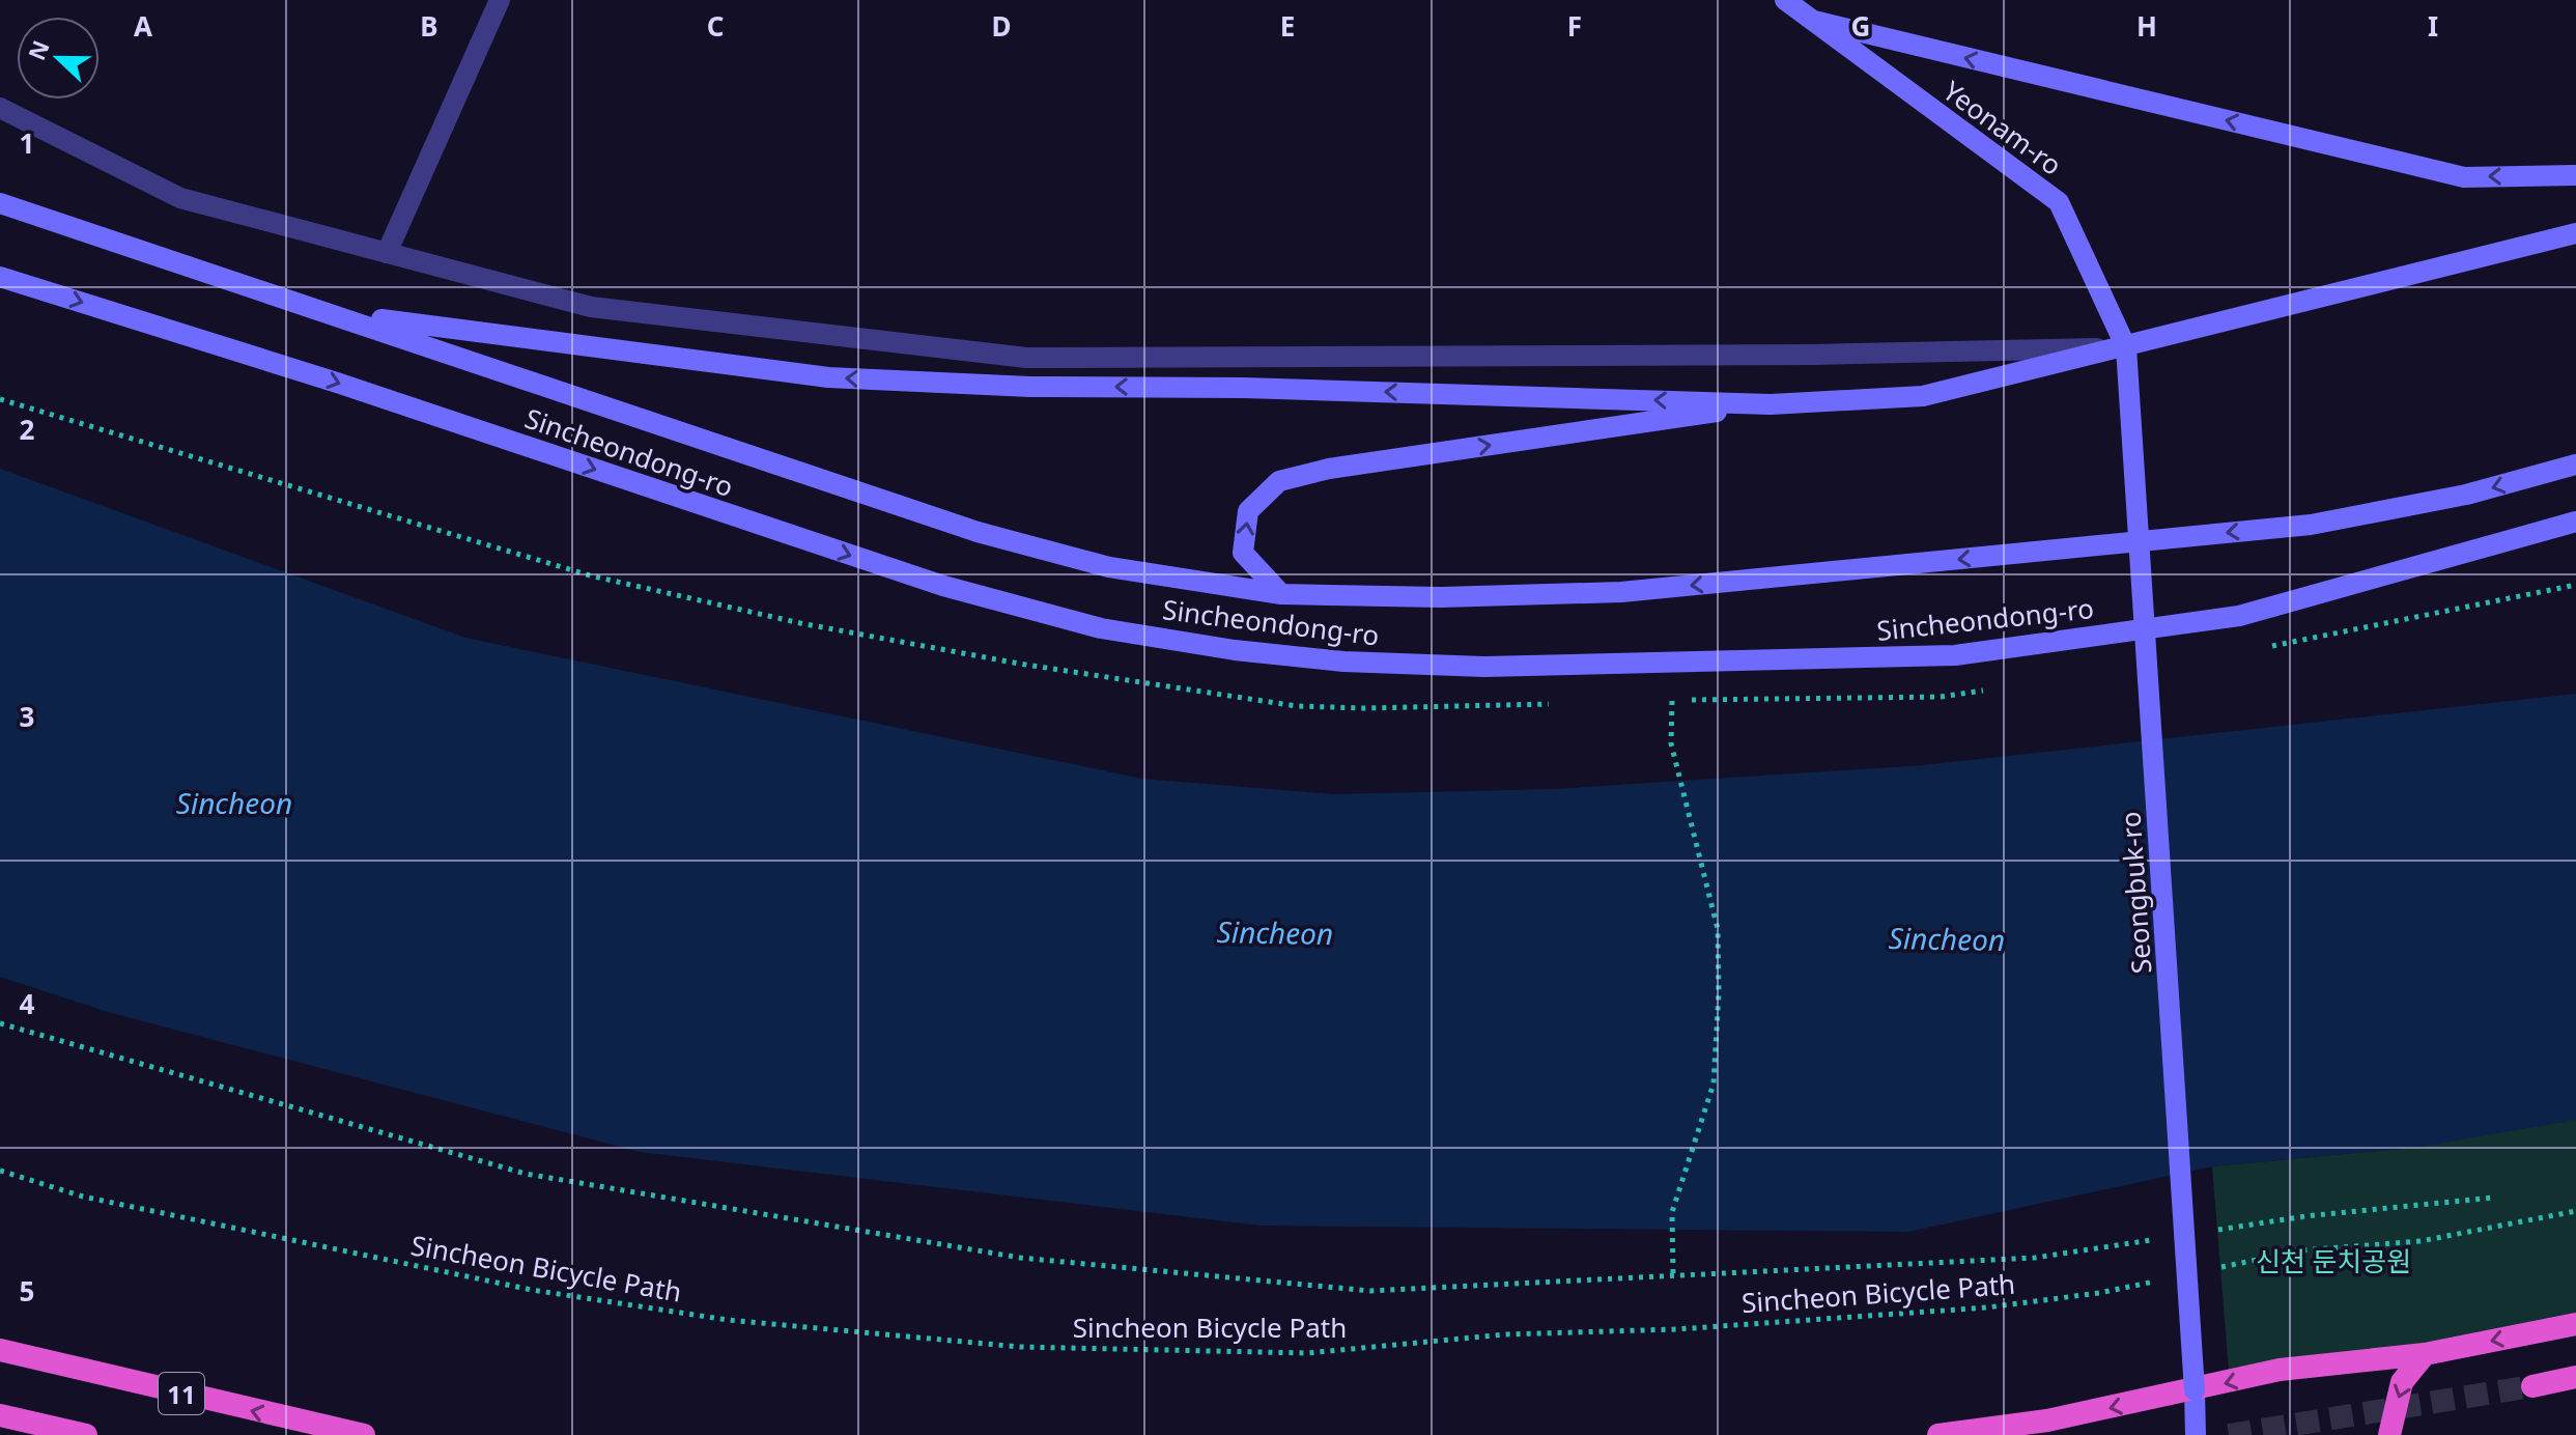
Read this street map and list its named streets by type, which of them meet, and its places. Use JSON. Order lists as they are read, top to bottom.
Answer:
{
  "streets": {
    "highway": ["11"],
    "main road": ["Yeonam-ro", "Sincheondong-ro", "Seongbuk-ro"],
    "path": ["Sincheon Bicycle Path"]
  },
  "crossings": [
    ["Yeonam-ro", "Seongbuk-ro"],
    ["Sincheondong-ro", "Seongbuk-ro"]
  ],
  "water": ["Sincheon"],
  "parks": ["신천 둔치공원"],
  "north": "left",
  "grid": {
    "columns": [
      "A",
      "B",
      "C",
      "D",
      "E",
      "F",
      "G",
      "H",
      "I"
    ],
    "rows": [
      "1",
      "2",
      "3",
      "4",
      "5"
    ]
  }
}
